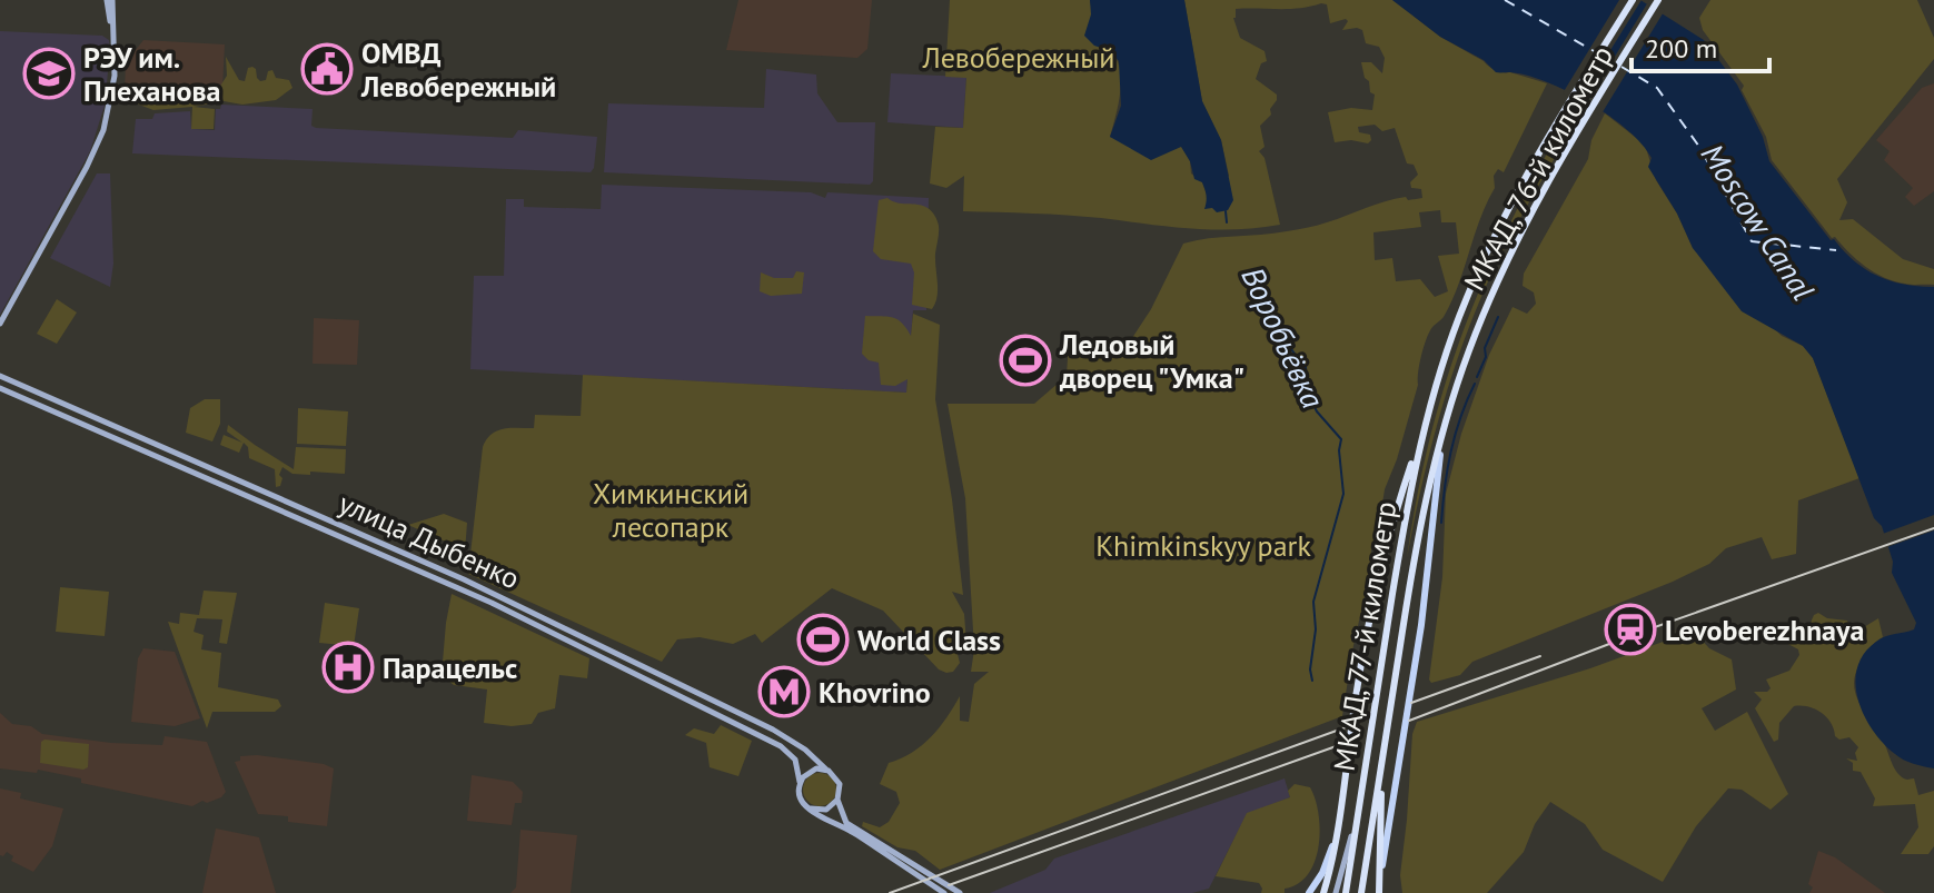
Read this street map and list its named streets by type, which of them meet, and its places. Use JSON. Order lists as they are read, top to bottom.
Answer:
{
  "streets": {
    "highway": ["МКАД, 76-й километр", "МКАД, 77-й километр"],
    "main road": ["улица Дыбенко"]
  },
  "crossings": [
    ["МКАД, 76-й километр", "МКАД, 77-й километр"]
  ],
  "water": ["Moscow Canal", "Воробьёвка"],
  "parks": ["Левобережный", "Химкинский лесопарк", "Khimkinskyy park"],
  "places": {
    "public building": ["ОМВД Левобережный"],
    "school or university": ["РЭУ им. Плеханова"],
    "sports": ["Ледовый дворец \"Умка\"", "World Class"],
    "station": ["Levoberezhnaya"],
    "hospital": ["Парацельс"],
    "metro station": ["Khovrino"]
  },
  "scale_bar": "200 m"
}
